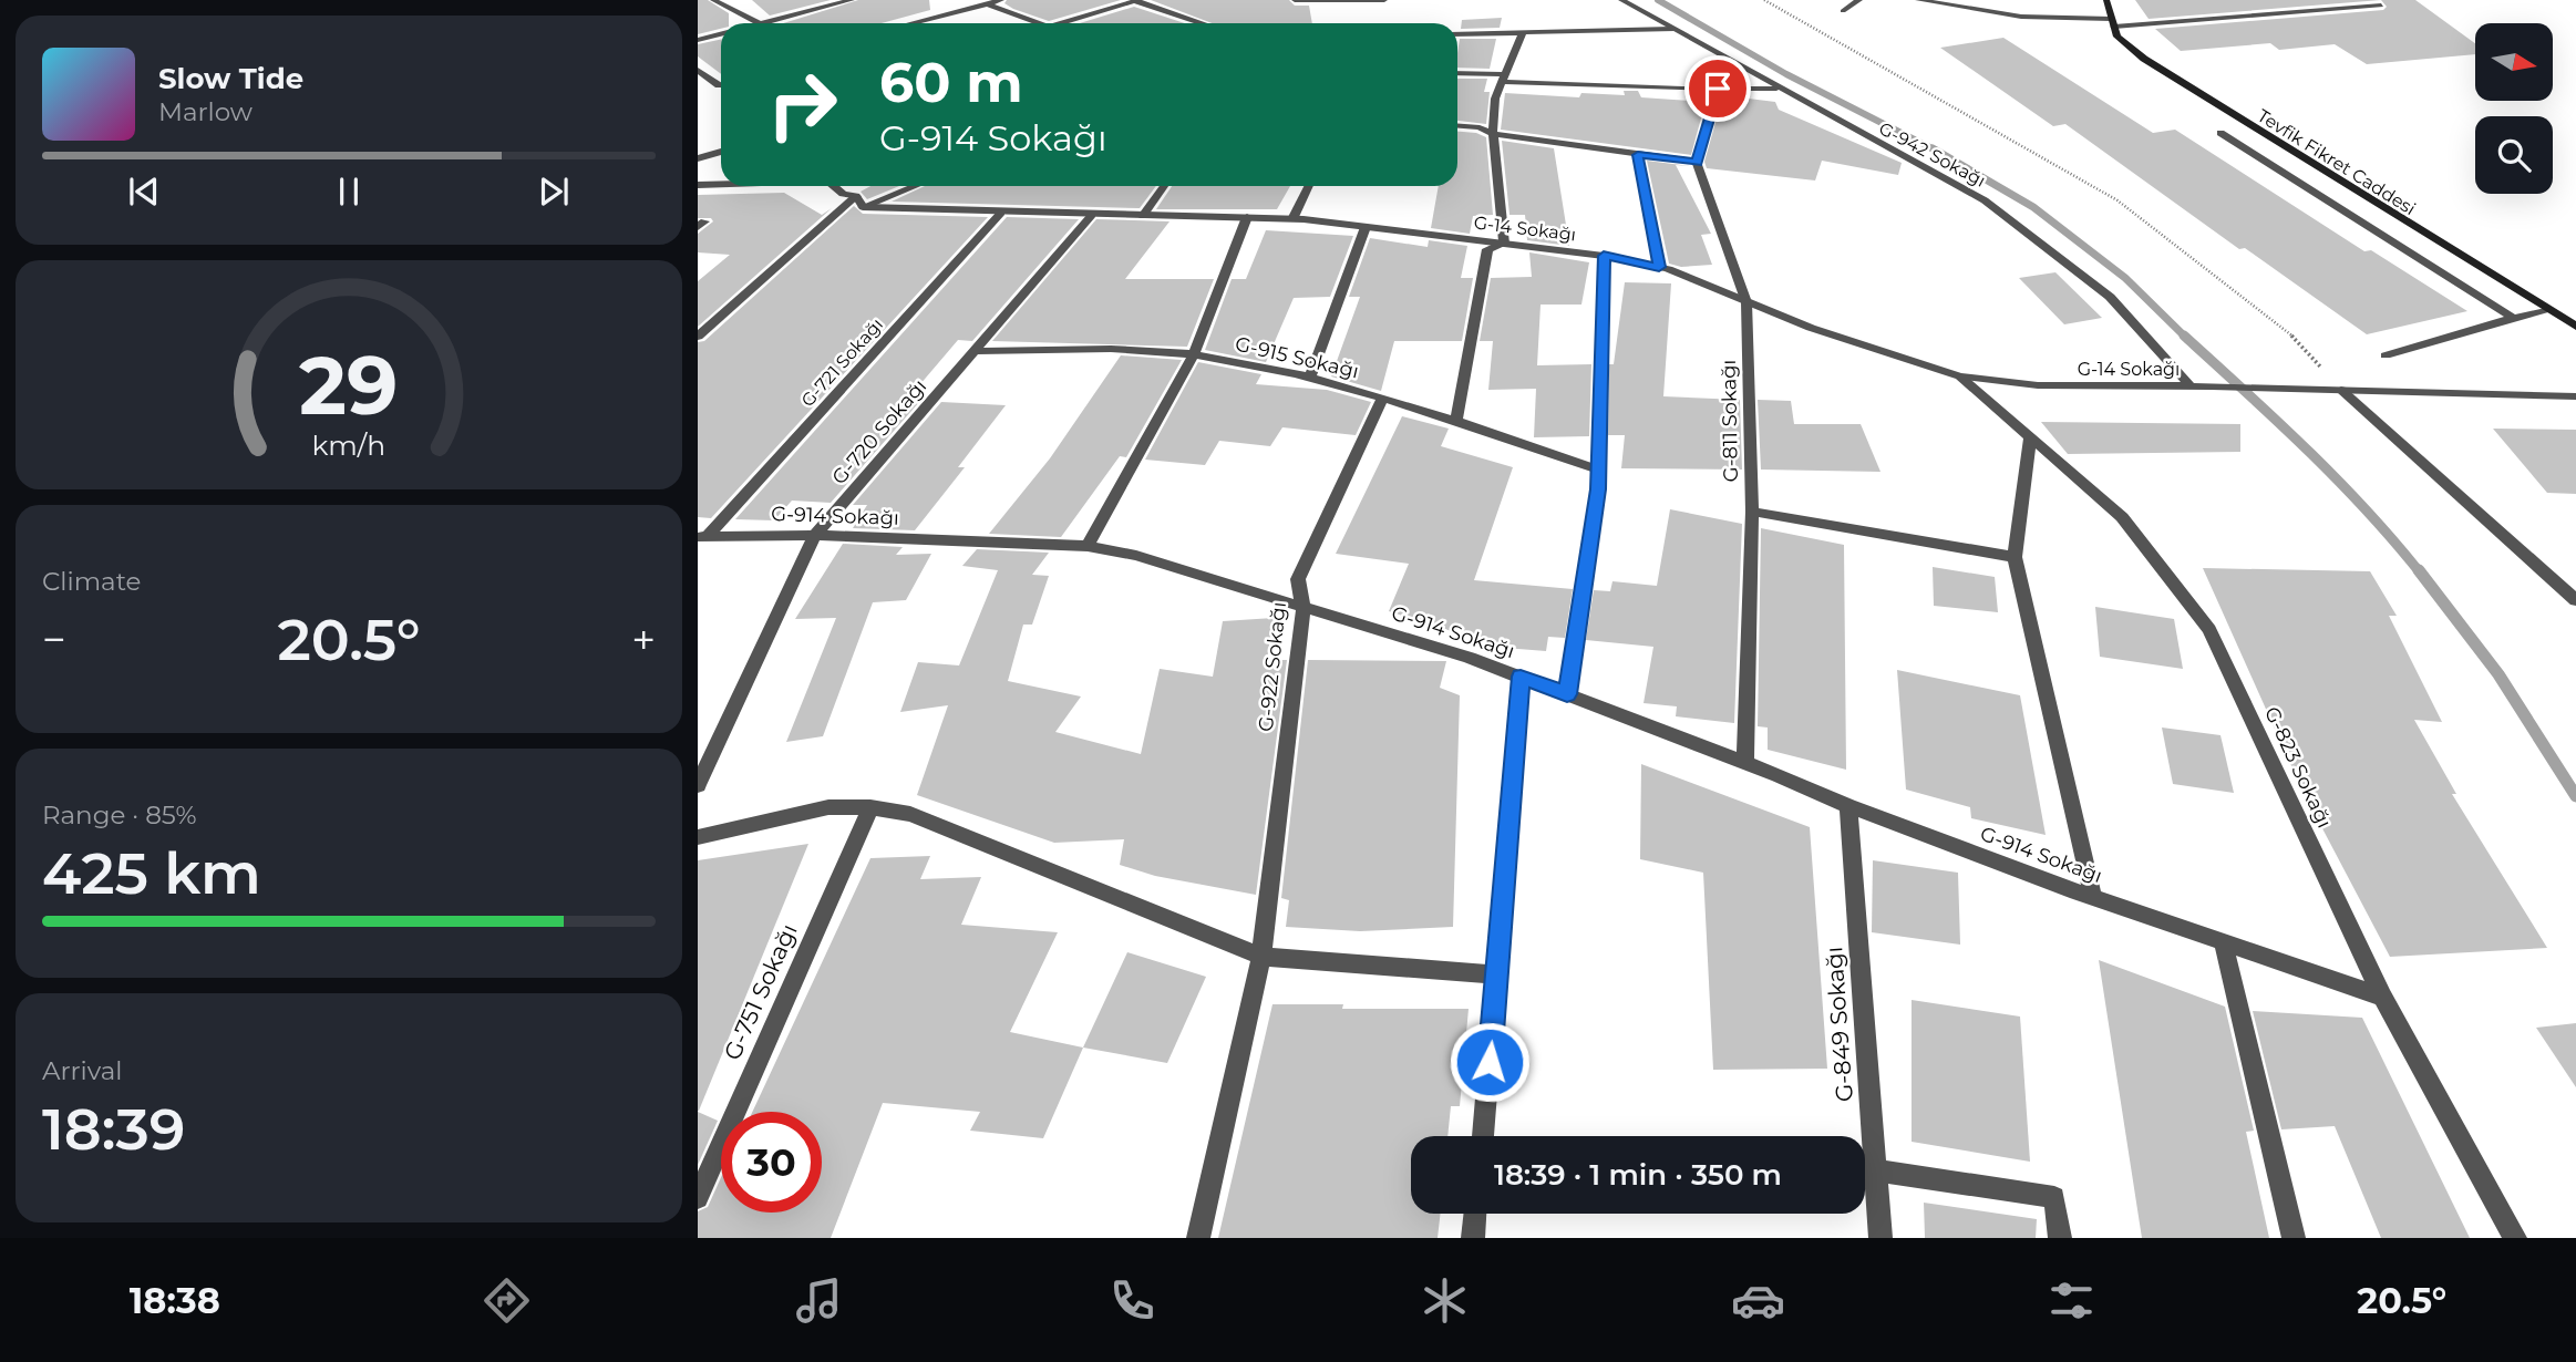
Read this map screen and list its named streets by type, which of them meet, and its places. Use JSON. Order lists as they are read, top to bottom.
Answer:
{
  "streets": {
    "main road": ["Tevfik Fikret Caddesi"],
    "street": [
      "G-942 Sokağı",
      "G-14 Sokağı",
      "G-915 Sokağı",
      "G-721 Sokağı",
      "G-811 Sokağı",
      "G-720 Sokağı",
      "G-914 Sokağı",
      "G-922 Sokağı",
      "G-823 Sokağı",
      "G-751 Sokağı",
      "G-849 Sokağı"
    ]
  },
  "crossings": [
    ["G-942 Sokağı", "G-14 Sokağı"],
    ["G-14 Sokağı", "G-721 Sokağı"],
    ["G-14 Sokağı", "G-811 Sokağı"],
    ["G-14 Sokağı", "G-720 Sokağı"],
    ["G-14 Sokağı", "G-823 Sokağı"],
    ["G-915 Sokağı", "G-720 Sokağı"],
    ["G-915 Sokağı", "G-922 Sokağı"],
    ["G-721 Sokağı", "G-914 Sokağı"],
    ["G-811 Sokağı", "G-914 Sokağı"],
    ["G-720 Sokağı", "G-914 Sokağı"],
    ["G-914 Sokağı", "G-922 Sokağı"],
    ["G-914 Sokağı", "G-823 Sokağı"],
    ["G-914 Sokağı", "G-849 Sokağı"]
  ],
  "north": "right",
  "page": {
    "turn": ["60 m", "G-914 Sokağı"],
    "song": ["Slow Tide", "Marlow"],
    "tile": [
      "Climate",
      ["Range · 85%", "425 km"],
      ["Arrival", "18:39"]
    ],
    "heat": ["−", "20.5°", "+"],
    "limit": "30",
    "trip": "18:39 · 1 min · 350 m",
    "tabs": ["18:38", "20.5°"],
    "gauge": ["29", "km/h"]
  }
}
